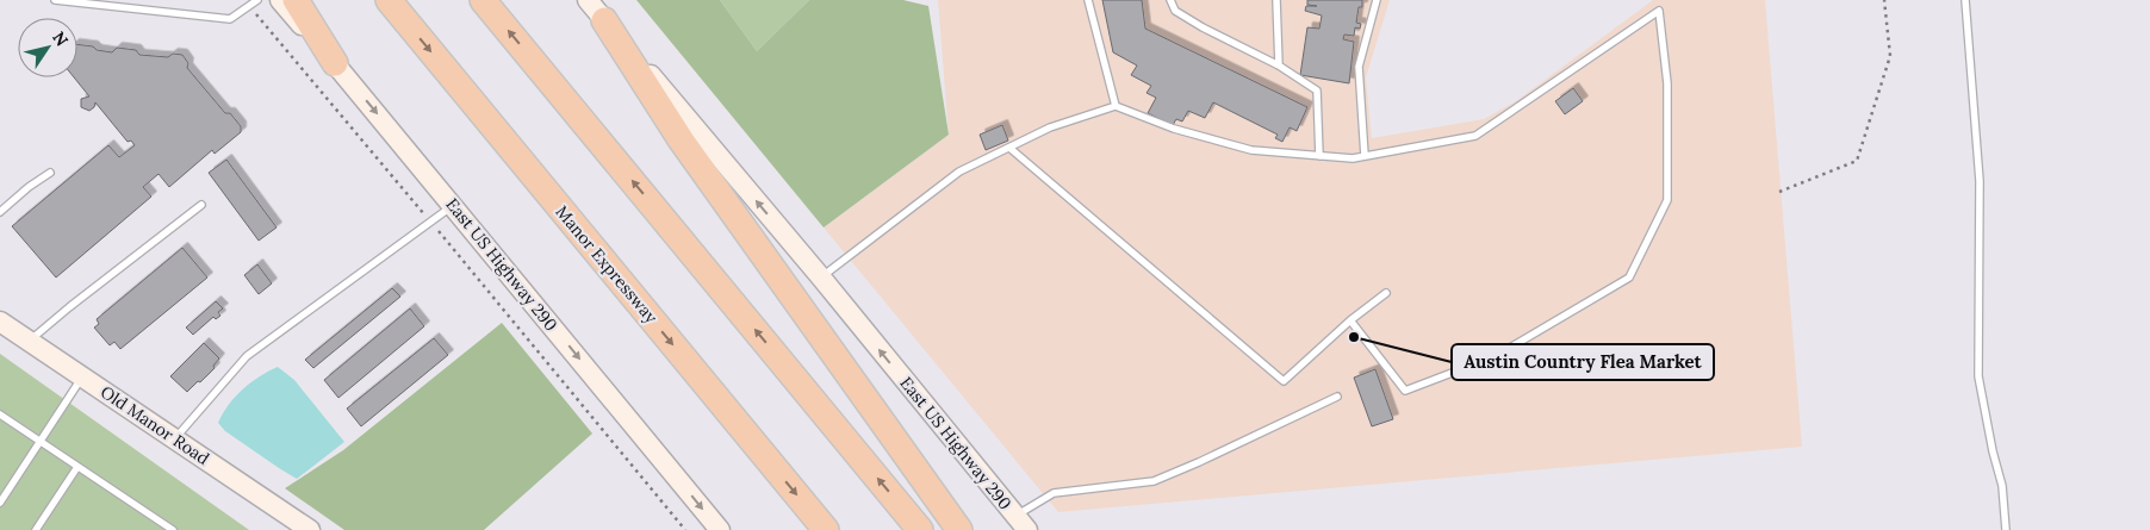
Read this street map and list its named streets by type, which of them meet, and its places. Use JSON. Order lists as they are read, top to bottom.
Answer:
{
  "streets": {
    "highway": ["Manor Expressway"],
    "main road": ["East US Highway 290", "Old Manor Road"]
  },
  "places": ["Austin Country Flea Market"],
  "north": "top right"
}
